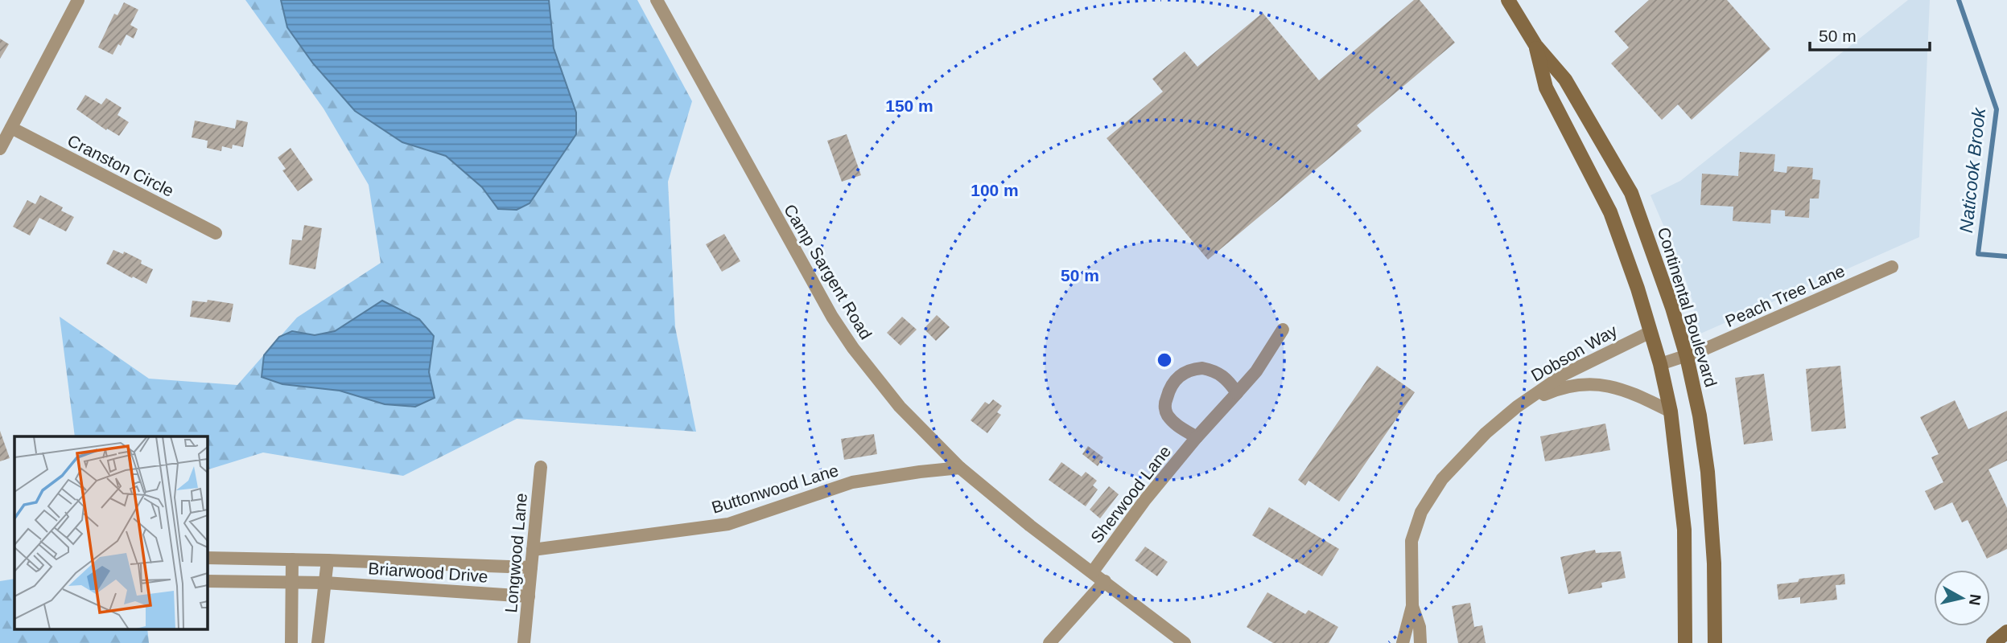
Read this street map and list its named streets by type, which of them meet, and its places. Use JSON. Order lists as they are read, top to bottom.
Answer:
{
  "streets": {
    "main road": ["Continental Boulevard"],
    "street": [
      "Cranston Circle",
      "Camp Sargent Road",
      "Peach Tree Lane",
      "Dobson Way",
      "Buttonwood Lane",
      "Sherwood Lane",
      "Longwood Lane",
      "Briarwood Drive"
    ]
  },
  "crossings": [
    ["Camp Sargent Road", "Buttonwood Lane"],
    ["Camp Sargent Road", "Sherwood Lane"],
    ["Peach Tree Lane", "Continental Boulevard"],
    ["Continental Boulevard", "Dobson Way"],
    ["Buttonwood Lane", "Longwood Lane"],
    ["Longwood Lane", "Briarwood Drive"]
  ],
  "water": ["Naticook Brook"],
  "scale_bar": "50 m",
  "north": "right",
  "rings": ["150 m", "100 m", "50 m"]
}
